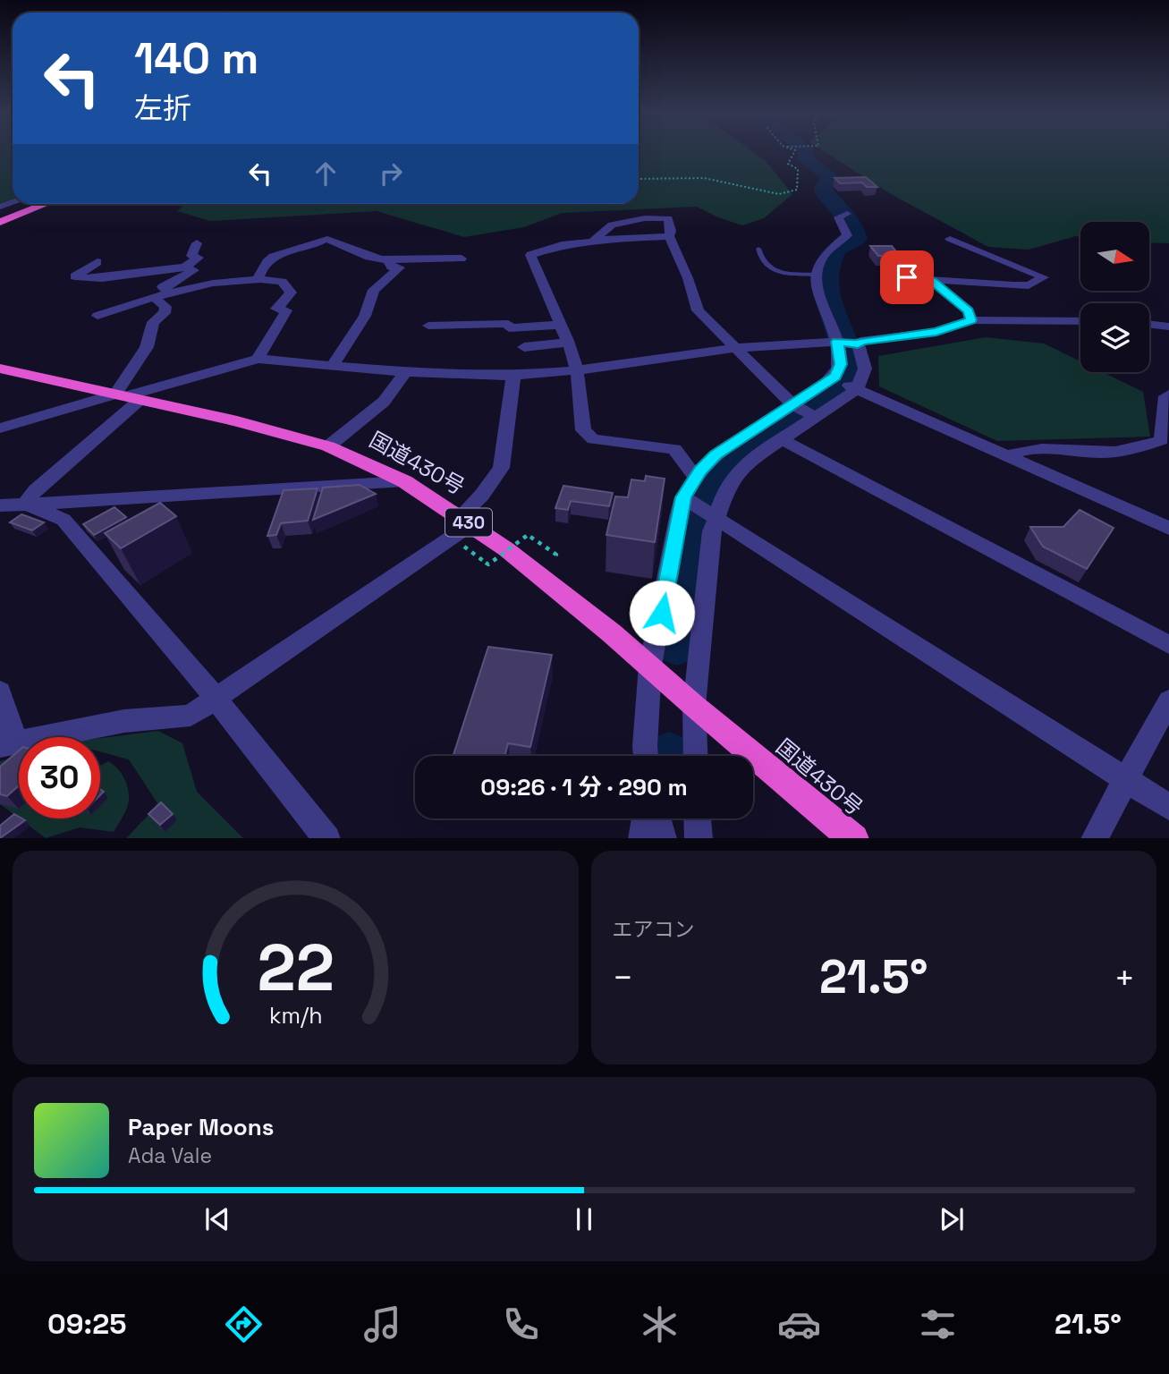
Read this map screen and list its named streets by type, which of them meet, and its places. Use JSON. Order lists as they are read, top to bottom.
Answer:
{
  "streets": {
    "highway": ["国道430号", "430"]
  },
  "north": "right",
  "page": {
    "turn": ["140 m", "左折"],
    "limit": "30",
    "trip": "09:26 · 1 分 · 290 m",
    "tile": "エアコン",
    "heat": ["−", "21.5°", "+"],
    "song": ["Paper Moons", "Ada Vale"],
    "tabs": ["09:25", "21.5°"],
    "gauge": ["22", "km/h"]
  }
}
